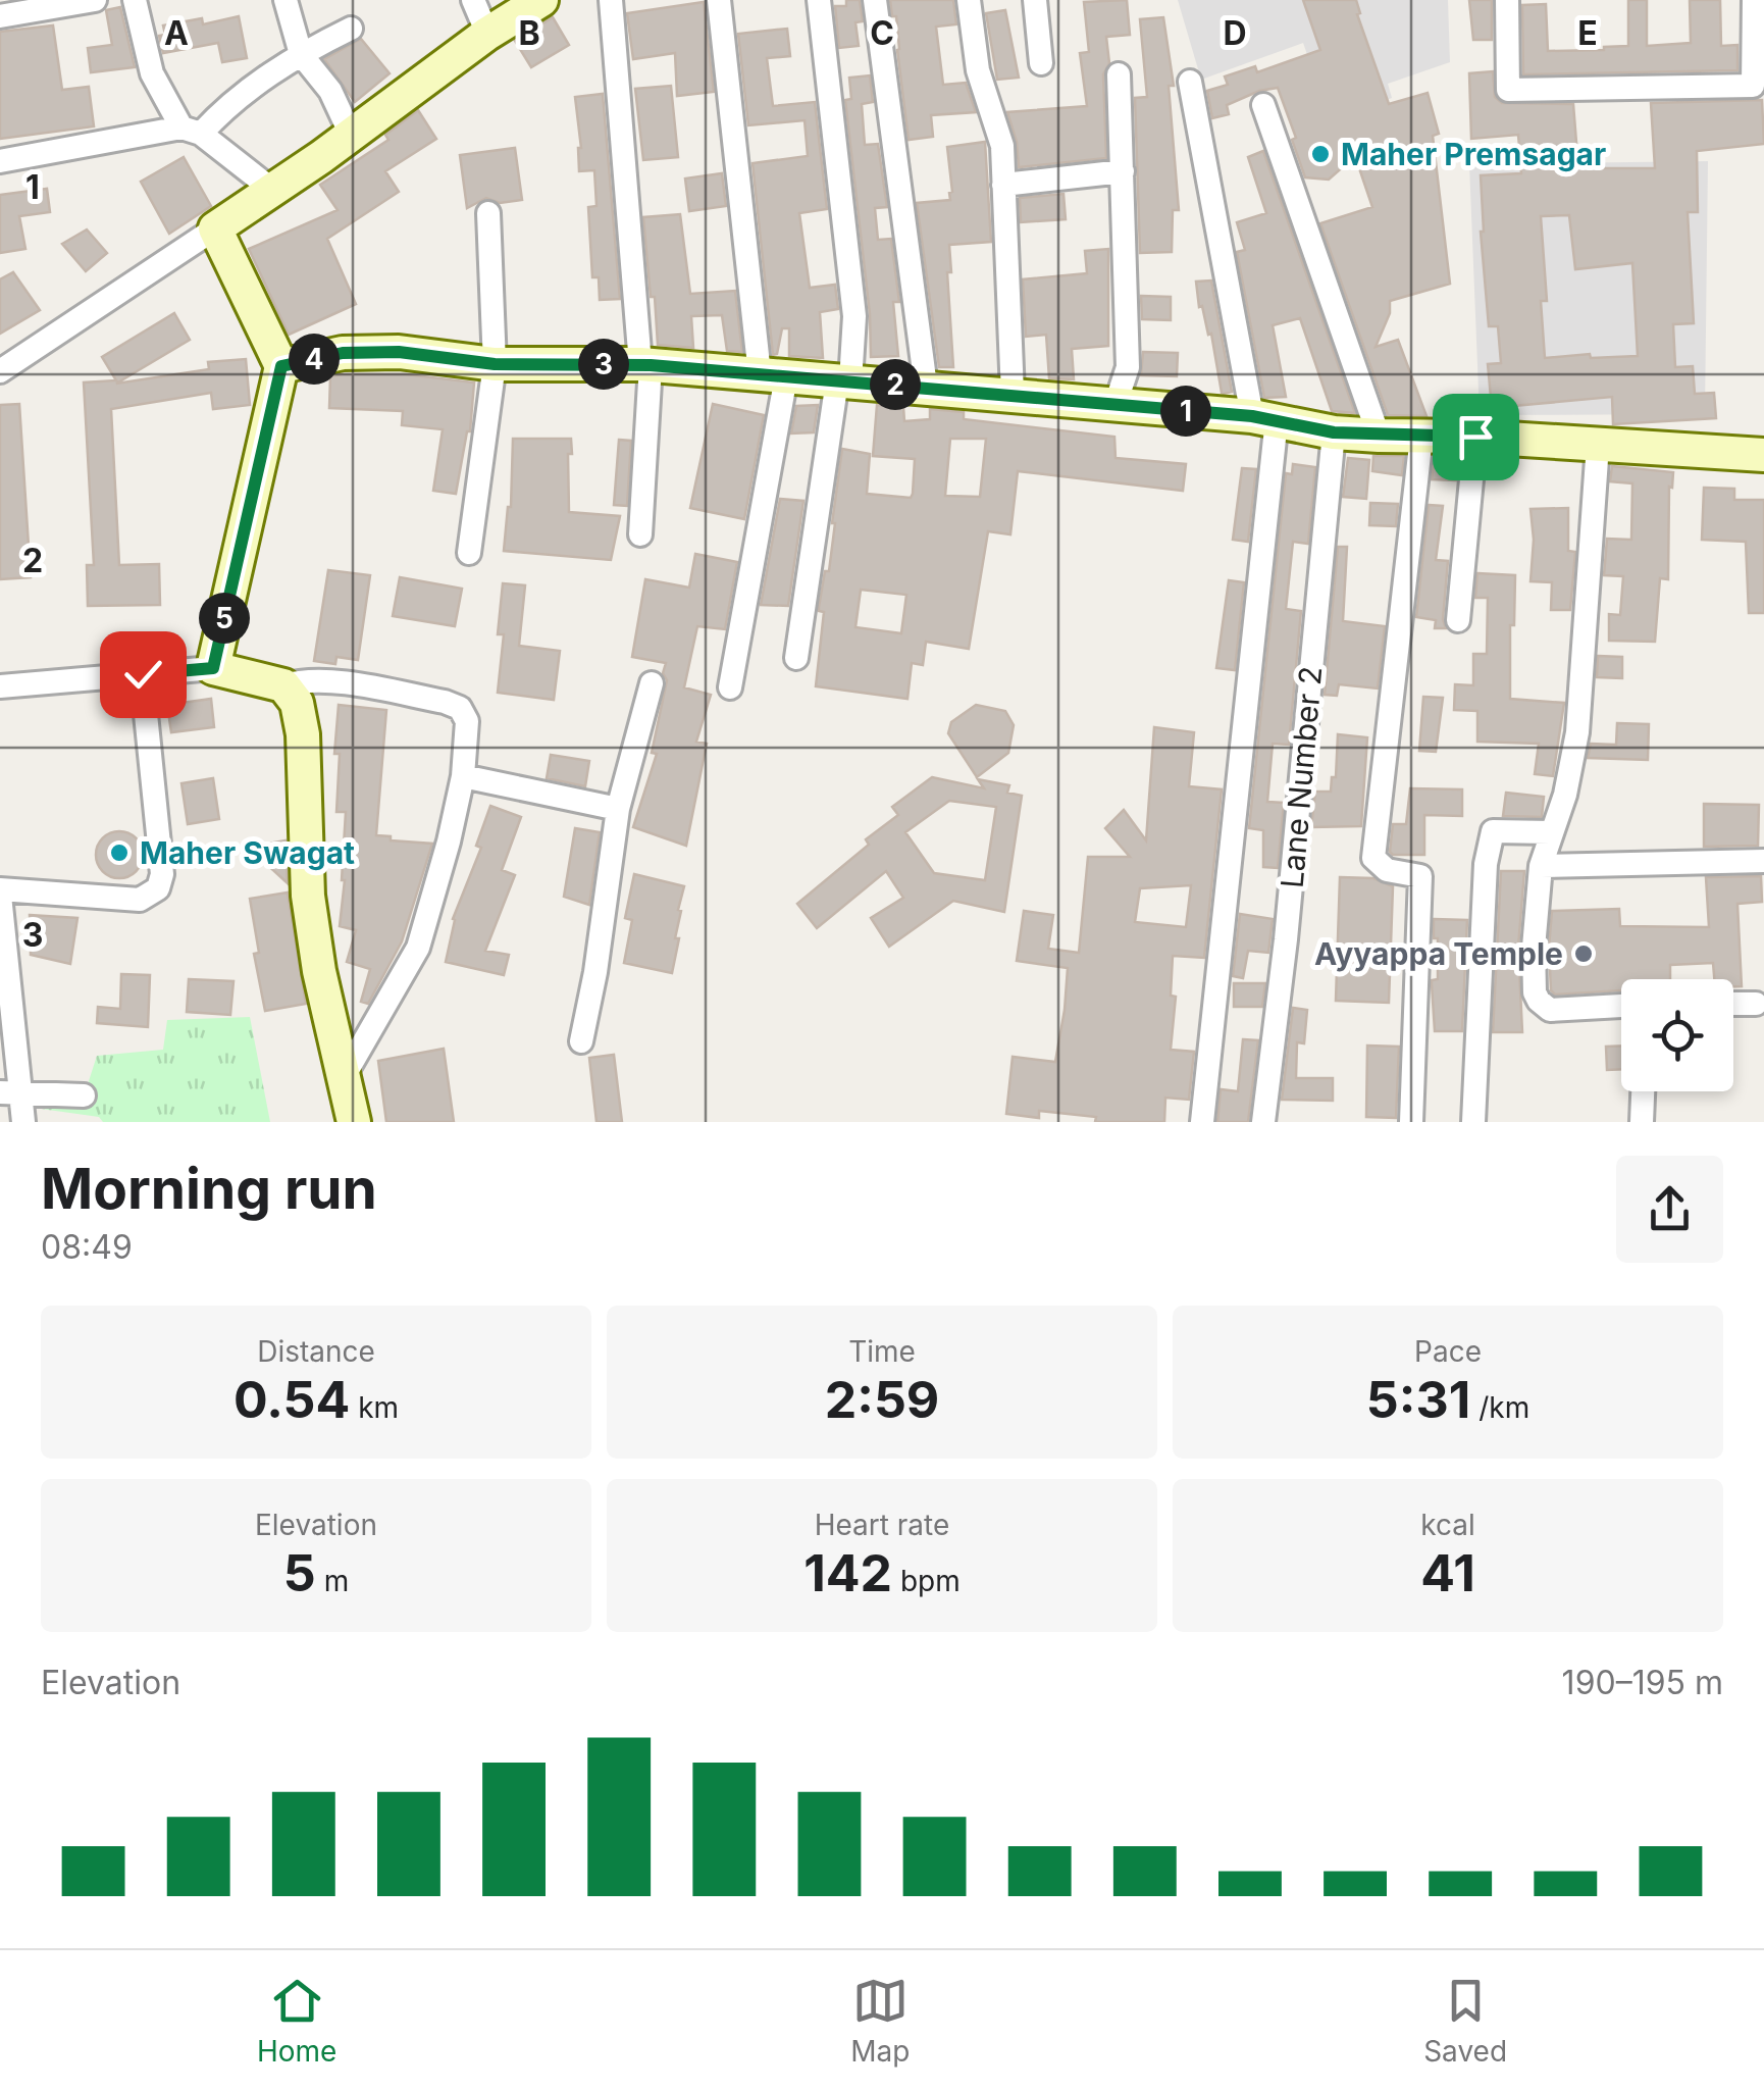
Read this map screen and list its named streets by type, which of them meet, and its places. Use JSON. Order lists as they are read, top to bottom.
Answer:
{
  "streets": {
    "street": ["Lane Number 2"]
  },
  "places": ["Maher Premsagar", "Maher Swagat", "Ayyappa Temple"],
  "page": {
    "pins": [
      "4",
      "3",
      "2",
      "1",
      "5"
    ],
    "heading": ["Morning run", "08:49"],
    "stats": [
      ["Distance", "0.54 km"],
      ["Time", "2:59"],
      ["Pace", "5:31 /km"],
      ["Elevation", "5 m"],
      ["Heart rate", "142 bpm"],
      ["kcal", "41"]
    ],
    "chart": ["Elevation", "190–195 m"],
    "tabs": ["Home", "Map", "Saved"]
  },
  "grid": {
    "columns": [
      "A",
      "B",
      "C",
      "D",
      "E"
    ],
    "rows": ["1", "2", "3"]
  }
}
